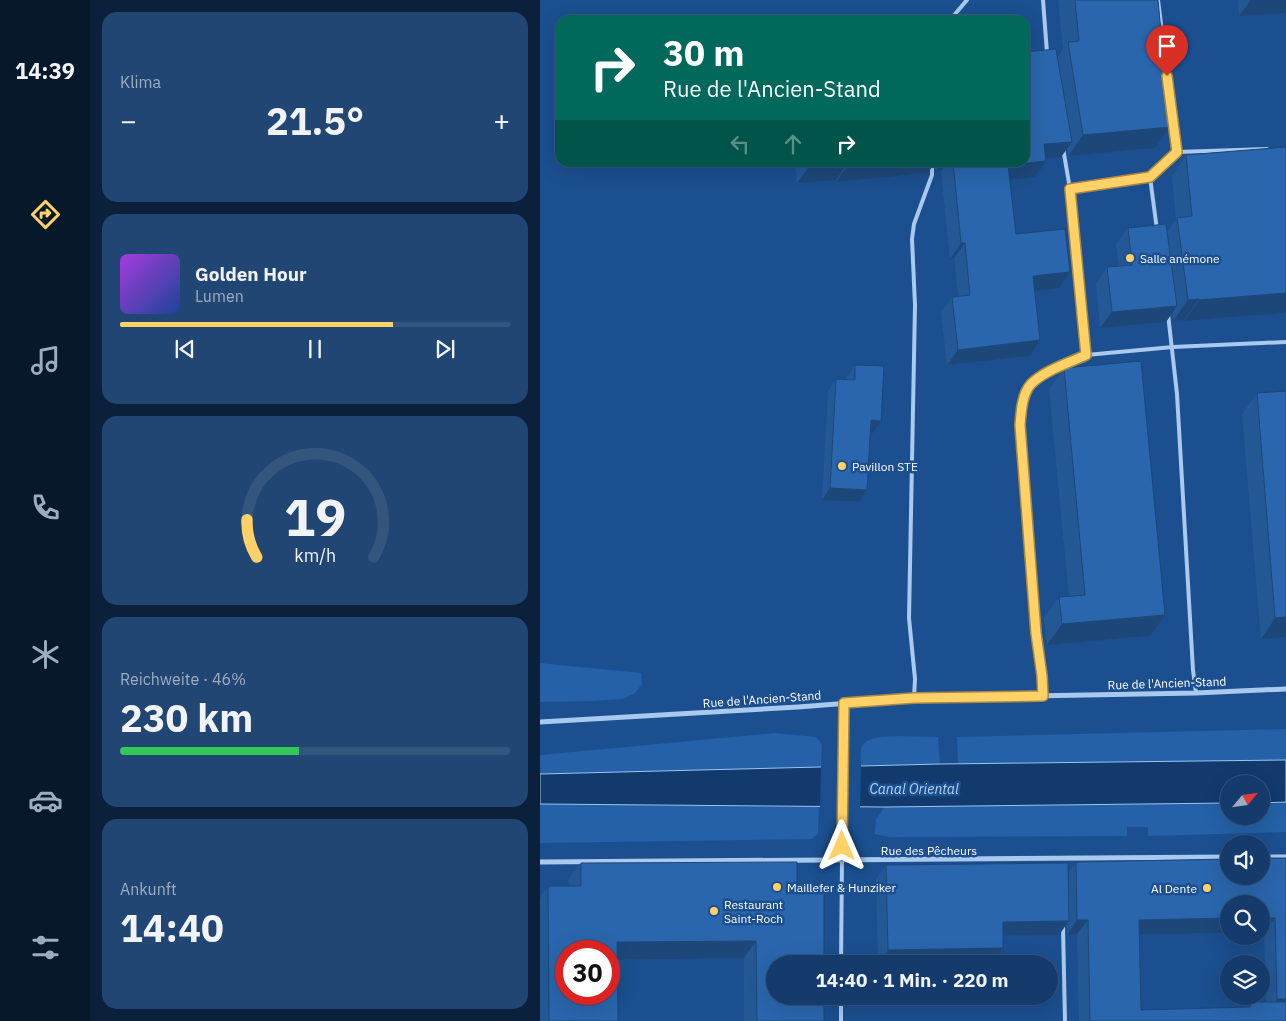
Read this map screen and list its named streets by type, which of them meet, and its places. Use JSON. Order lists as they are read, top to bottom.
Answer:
{
  "streets": {
    "street": ["Rue de l'Ancien-Stand", "Rue des Pêcheurs"]
  },
  "water": ["Canal Oriental"],
  "places": [
    "Salle anémone",
    "Pavillon STE",
    "Maillefer & Hunziker",
    "Al Dente",
    "Restaurant Saint-Roch"
  ],
  "north": "top right",
  "page": {
    "tabs": "14:39",
    "tile": [
      "Klima",
      ["Reichweite · 46%", "230 km"],
      ["Ankunft", "14:40"]
    ],
    "turn": ["30 m", "Rue de l'Ancien-Stand"],
    "heat": ["−", "21.5°", "+"],
    "song": ["Golden Hour", "Lumen"],
    "limit": "30",
    "trip": "14:40 · 1 Min. · 220 m",
    "gauge": ["19", "km/h"]
  }
}
